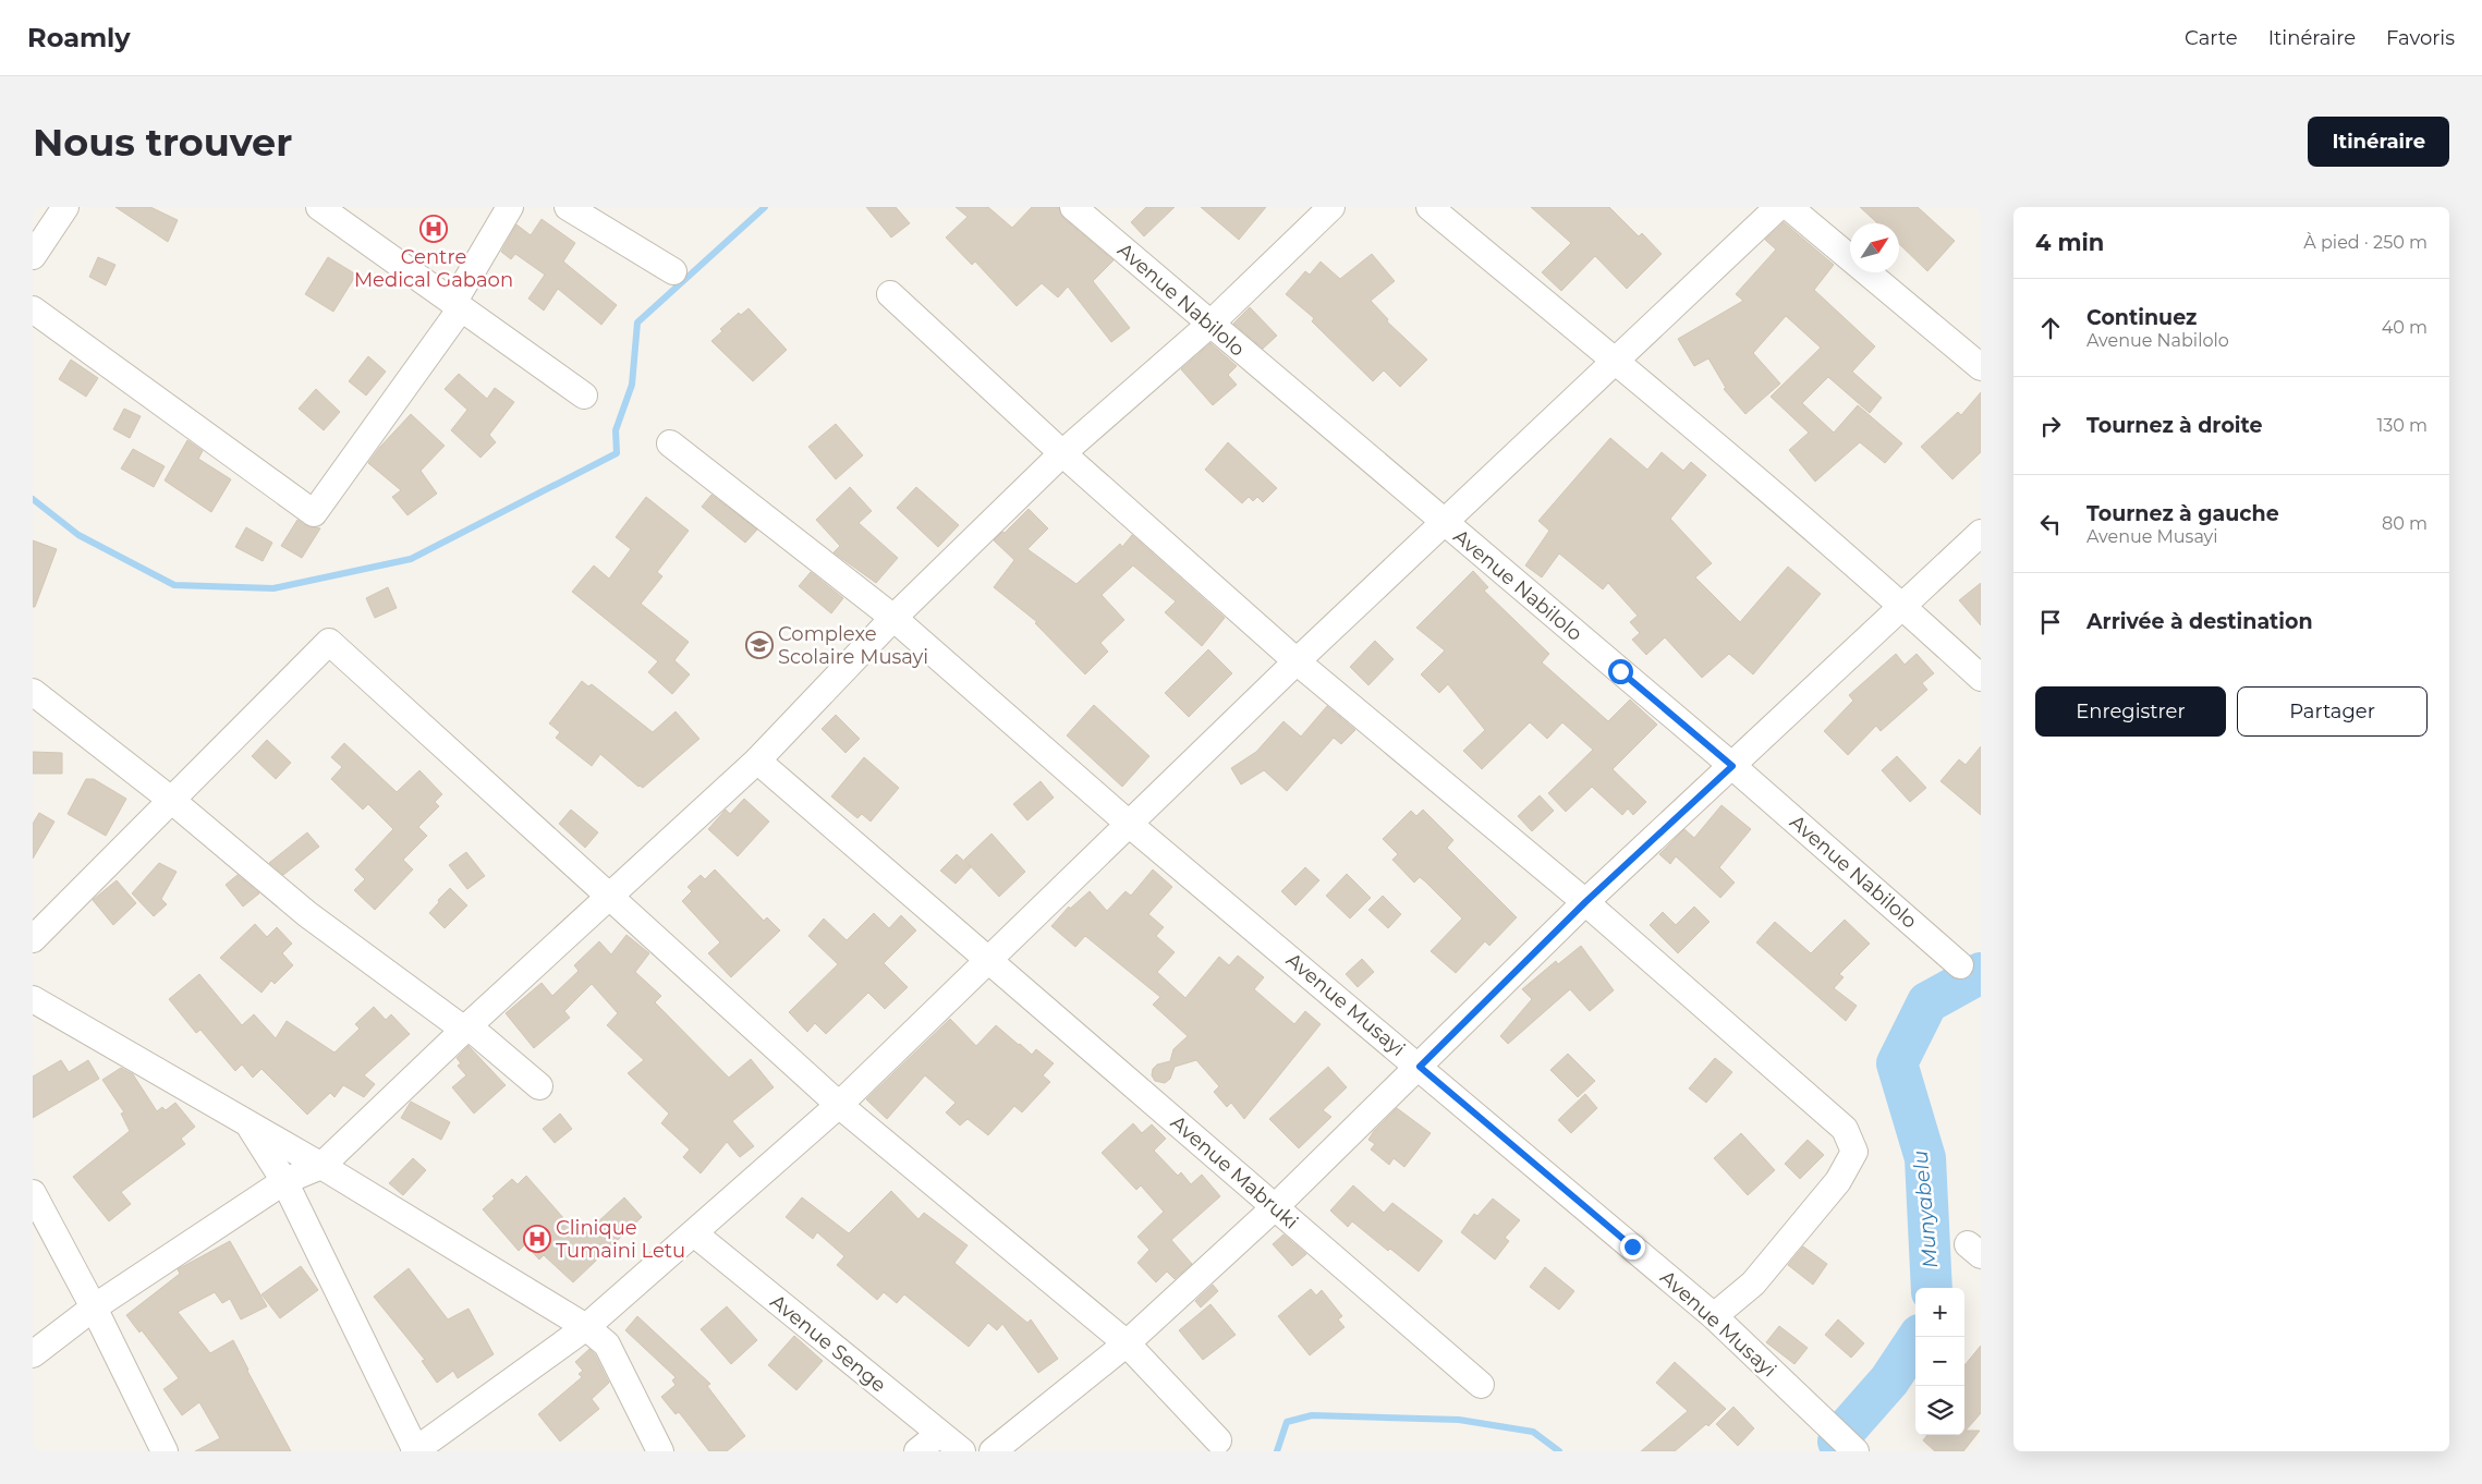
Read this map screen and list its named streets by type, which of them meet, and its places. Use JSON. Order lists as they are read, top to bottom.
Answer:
{
  "streets": {
    "street": [
      "Avenue Nabilolo",
      "Avenue Musayi",
      "Avenue Mabruki",
      "Avenue Senge"
    ]
  },
  "water": ["Munyabelu"],
  "places": {
    "hospital": ["Centre Medical Gabaon", "Clinique Tumaini Letu"],
    "school or university": ["Complexe Scolaire Musayi"]
  },
  "north": "top right",
  "page": {
    "header": "Roamly",
    "nav": ["Carte", "Itinéraire", "Favoris"],
    "buttons": [
      "Itinéraire",
      ["Enregistrer", "Partager"]
    ],
    "title": "Nous trouver",
    "heading": ["4 min", "À pied · 250 m"],
    "list": [
      ["Continuez", "Avenue Nabilolo", "40 m"],
      ["Tournez à droite", "130 m"],
      ["Tournez à gauche", "Avenue Musayi", "80 m"],
      "Arrivée à destination"
    ],
    "map_buttons": ["+", "−"]
  }
}
